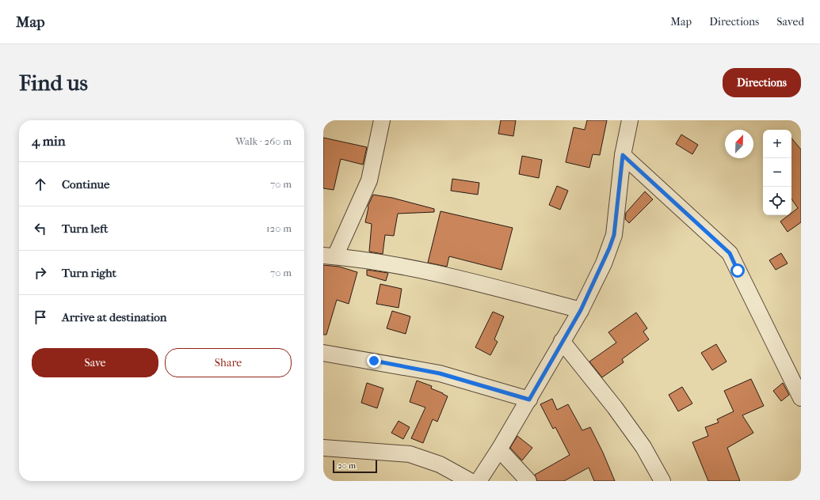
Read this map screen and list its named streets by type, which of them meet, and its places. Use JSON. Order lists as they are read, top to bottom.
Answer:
{
  "scale_bar": "20 m",
  "north": "top right",
  "page": {
    "header": "Map",
    "nav": ["Map", "Directions", "Saved"],
    "buttons": [
      "Directions",
      ["Save", "Share"]
    ],
    "title": "Find us",
    "heading": ["4 min", "Walk · 260 m"],
    "map_buttons": ["+", "−"],
    "list": [
      ["Continue", "70 m"],
      ["Turn left", "120 m"],
      ["Turn right", "70 m"],
      "Arrive at destination"
    ],
    "scale": "20 m"
  }
}
